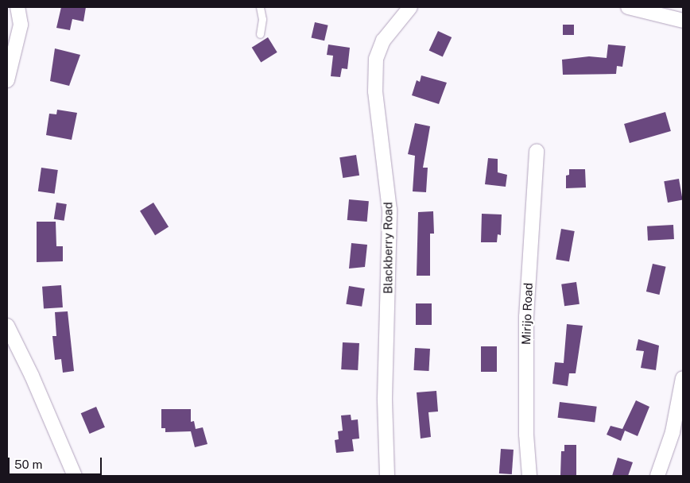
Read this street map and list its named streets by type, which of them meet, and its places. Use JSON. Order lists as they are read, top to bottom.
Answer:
{
  "streets": {
    "street": ["Blackberry Road", "Mirijo Road"]
  },
  "scale_bar": "50 m"
}
